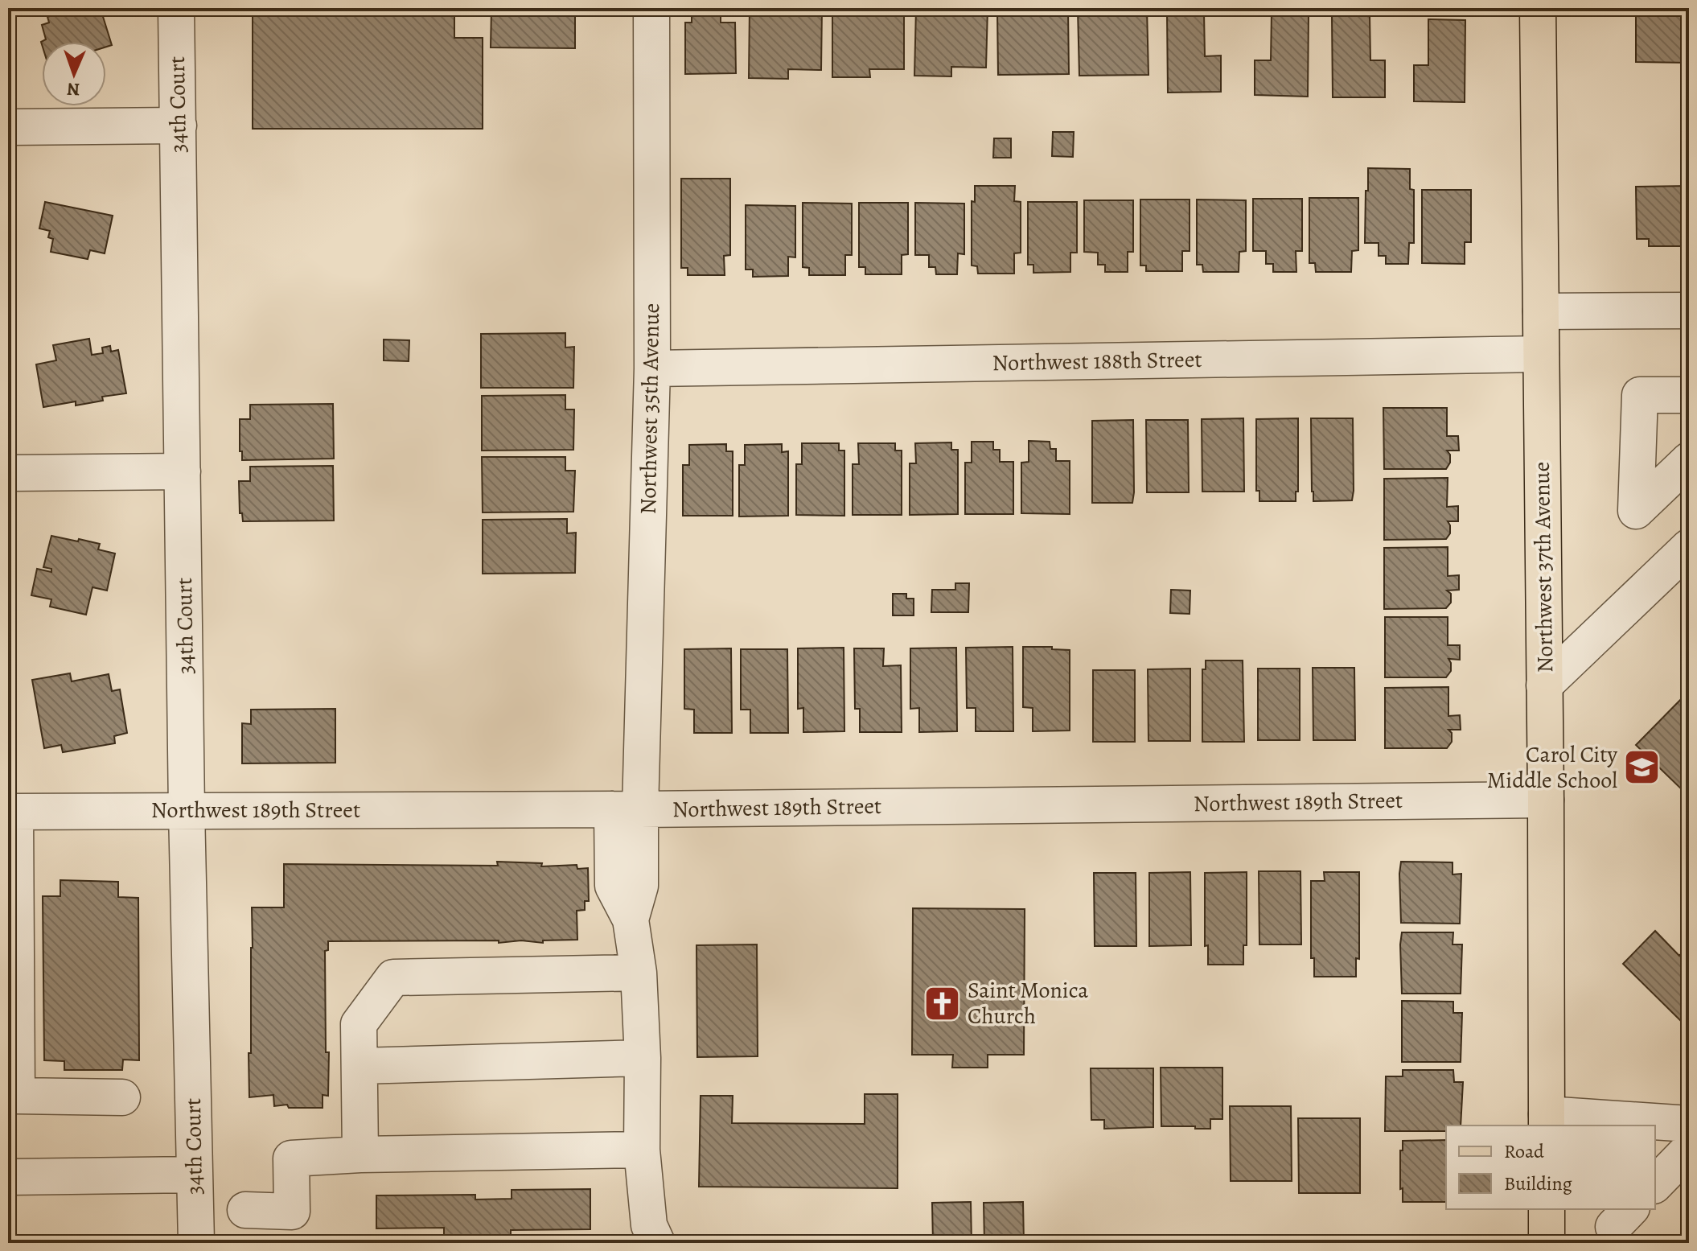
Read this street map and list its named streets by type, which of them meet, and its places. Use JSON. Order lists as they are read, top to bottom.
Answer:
{
  "streets": {
    "main road": ["Northwest 37th Avenue"],
    "street": [
      "34th Court",
      "Northwest 188th Street",
      "Northwest 35th Avenue",
      "Northwest 189th Street"
    ]
  },
  "crossings": [
    ["34th Court", "Northwest 189th Street"],
    ["Northwest 188th Street", "Northwest 35th Avenue"],
    ["Northwest 188th Street", "Northwest 37th Avenue"],
    ["Northwest 35th Avenue", "Northwest 189th Street"],
    ["Northwest 37th Avenue", "Northwest 189th Street"]
  ],
  "places": {
    "school or university": ["Carol City Middle School"],
    "church": ["Saint Monica Church"]
  },
  "legend": ["Road", "Building"],
  "north": "bottom"
}
